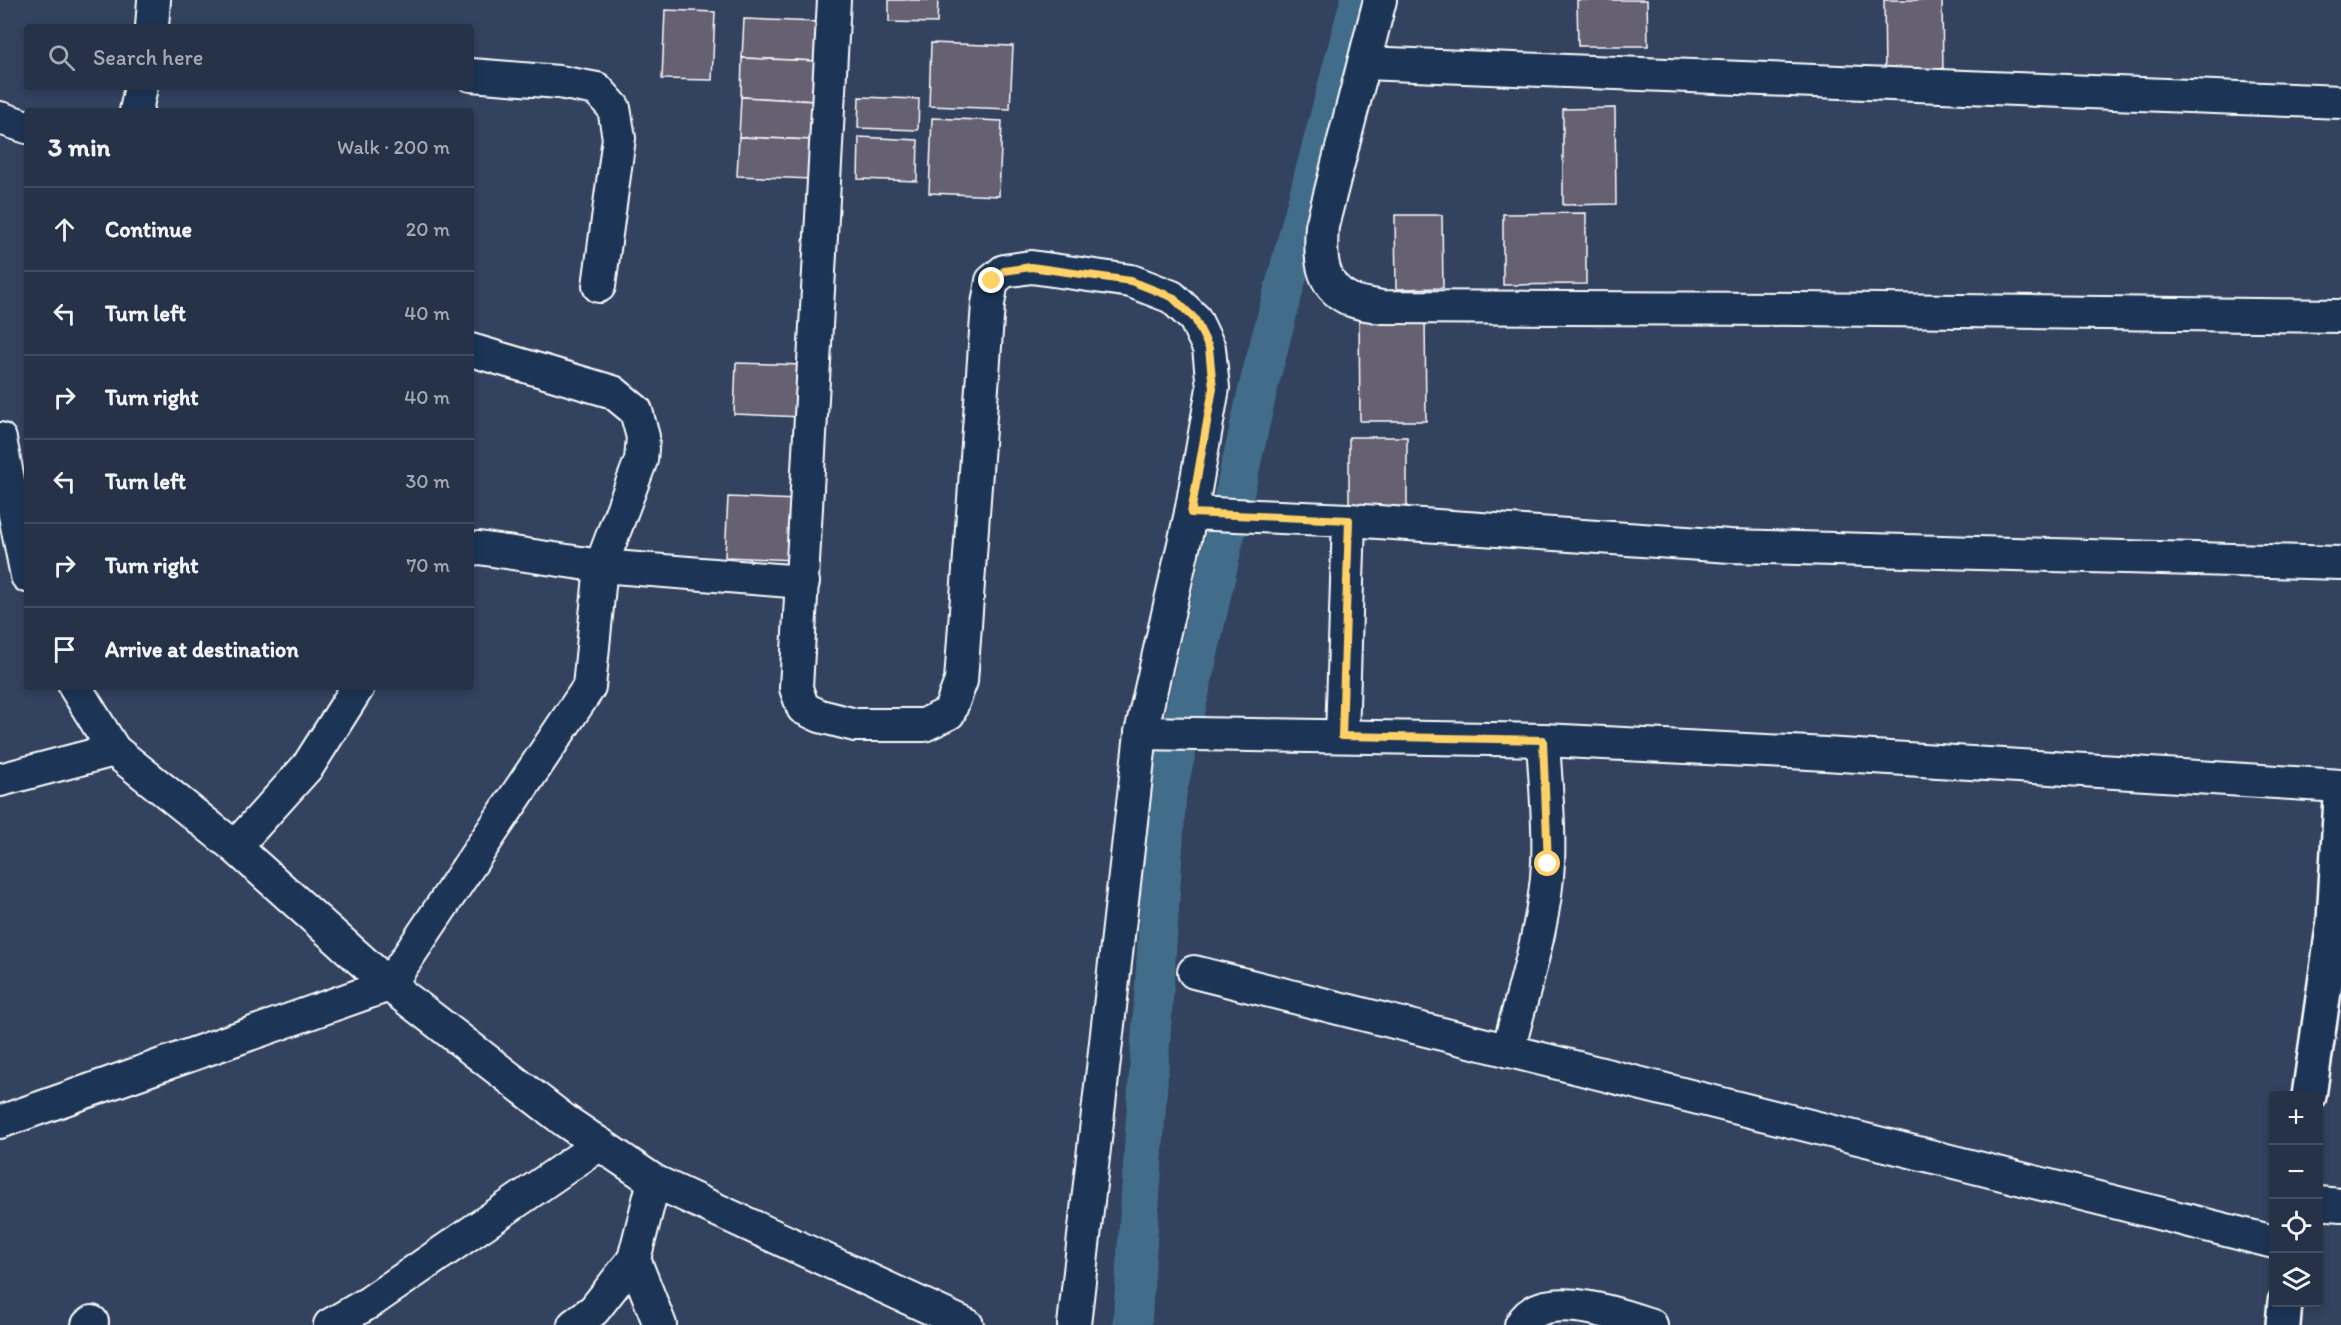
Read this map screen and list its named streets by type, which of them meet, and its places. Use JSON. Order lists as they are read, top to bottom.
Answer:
{
  "page": {
    "search": "Search here",
    "heading": ["3 min", "Walk · 200 m"],
    "list": [
      ["Continue", "20 m"],
      ["Turn left", "40 m"],
      ["Turn right", "40 m"],
      ["Turn left", "30 m"],
      ["Turn right", "70 m"],
      "Arrive at destination"
    ],
    "map_buttons": ["+", "−"]
  }
}
